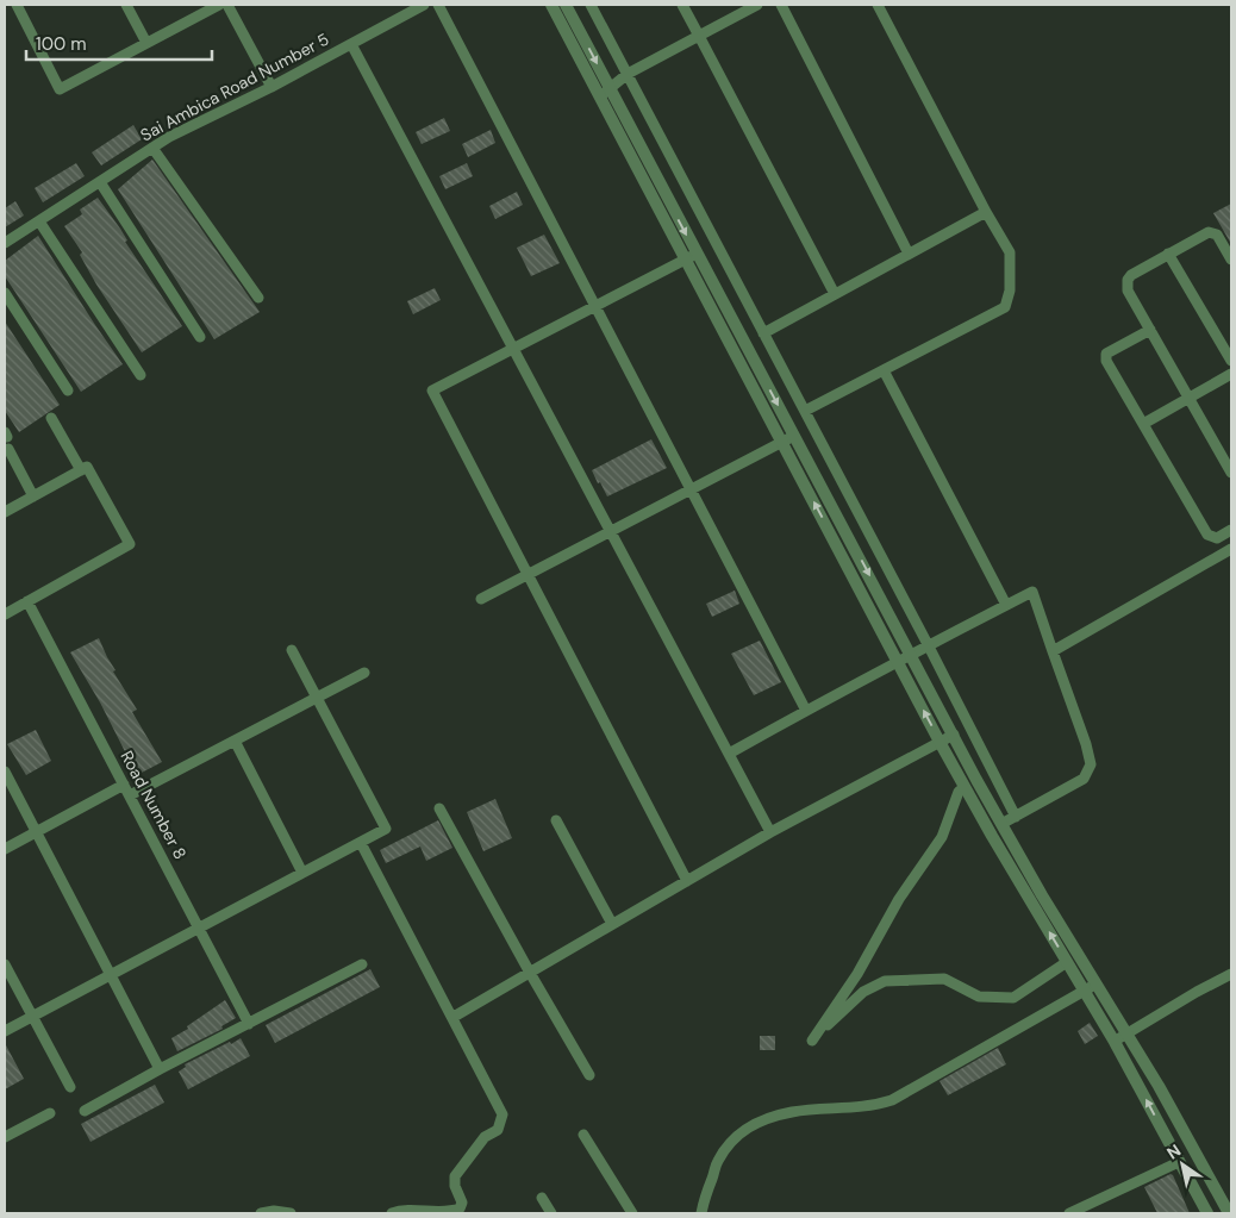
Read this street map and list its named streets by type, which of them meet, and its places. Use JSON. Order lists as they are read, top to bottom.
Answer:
{
  "streets": {
    "street": ["Sai Ambica Road Number 5", "Road Number 8"]
  },
  "scale_bar": "100 m",
  "north": "top left"
}
